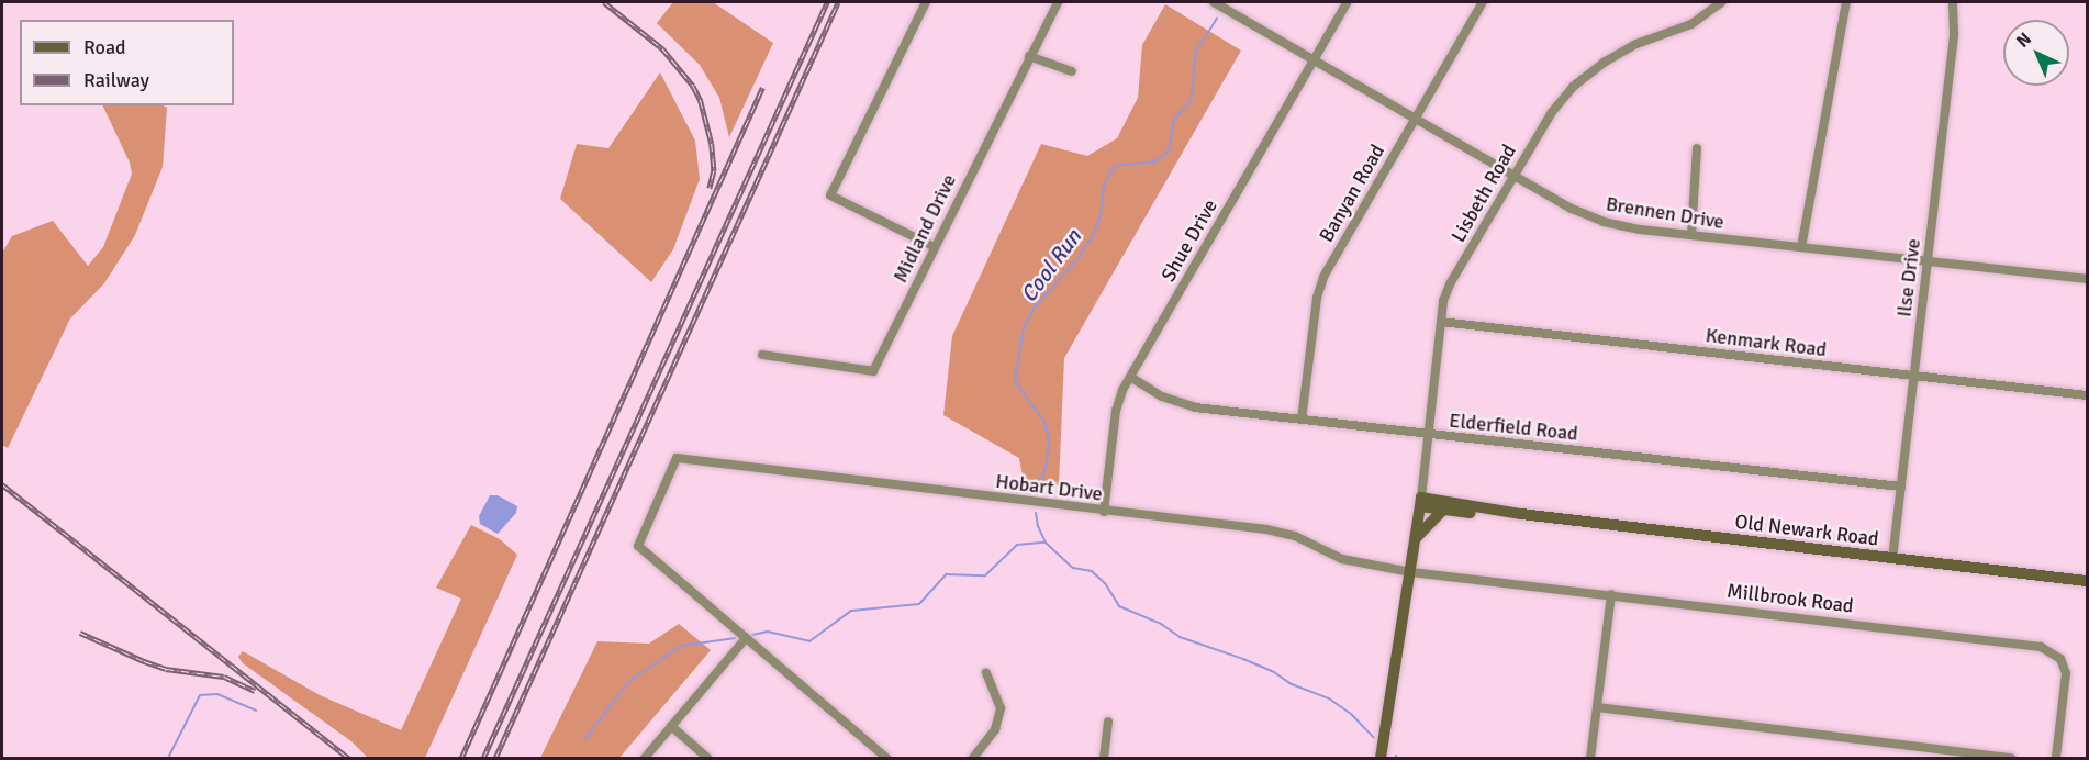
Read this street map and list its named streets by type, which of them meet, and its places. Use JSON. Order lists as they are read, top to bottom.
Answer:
{
  "streets": {
    "street": [
      "Banyan Road",
      "Lisbeth Road",
      "Brennen Drive",
      "Midland Drive",
      "Shue Drive",
      "Ilse Drive",
      "Kenmark Road",
      "Elderfield Road",
      "Hobart Drive",
      "Old Newark Road",
      "Millbrook Road"
    ]
  },
  "crossings": [
    ["Banyan Road", "Brennen Drive"],
    ["Banyan Road", "Elderfield Road"],
    ["Lisbeth Road", "Brennen Drive"],
    ["Lisbeth Road", "Kenmark Road"],
    ["Lisbeth Road", "Elderfield Road"],
    ["Lisbeth Road", "Old Newark Road"],
    ["Brennen Drive", "Shue Drive"],
    ["Brennen Drive", "Ilse Drive"],
    ["Shue Drive", "Elderfield Road"],
    ["Shue Drive", "Hobart Drive"],
    ["Ilse Drive", "Kenmark Road"],
    ["Ilse Drive", "Elderfield Road"],
    ["Ilse Drive", "Old Newark Road"],
    ["Hobart Drive", "Millbrook Road"]
  ],
  "water": ["Cool Run"],
  "legend": ["Road", "Railway"],
  "north": "top left"
}
